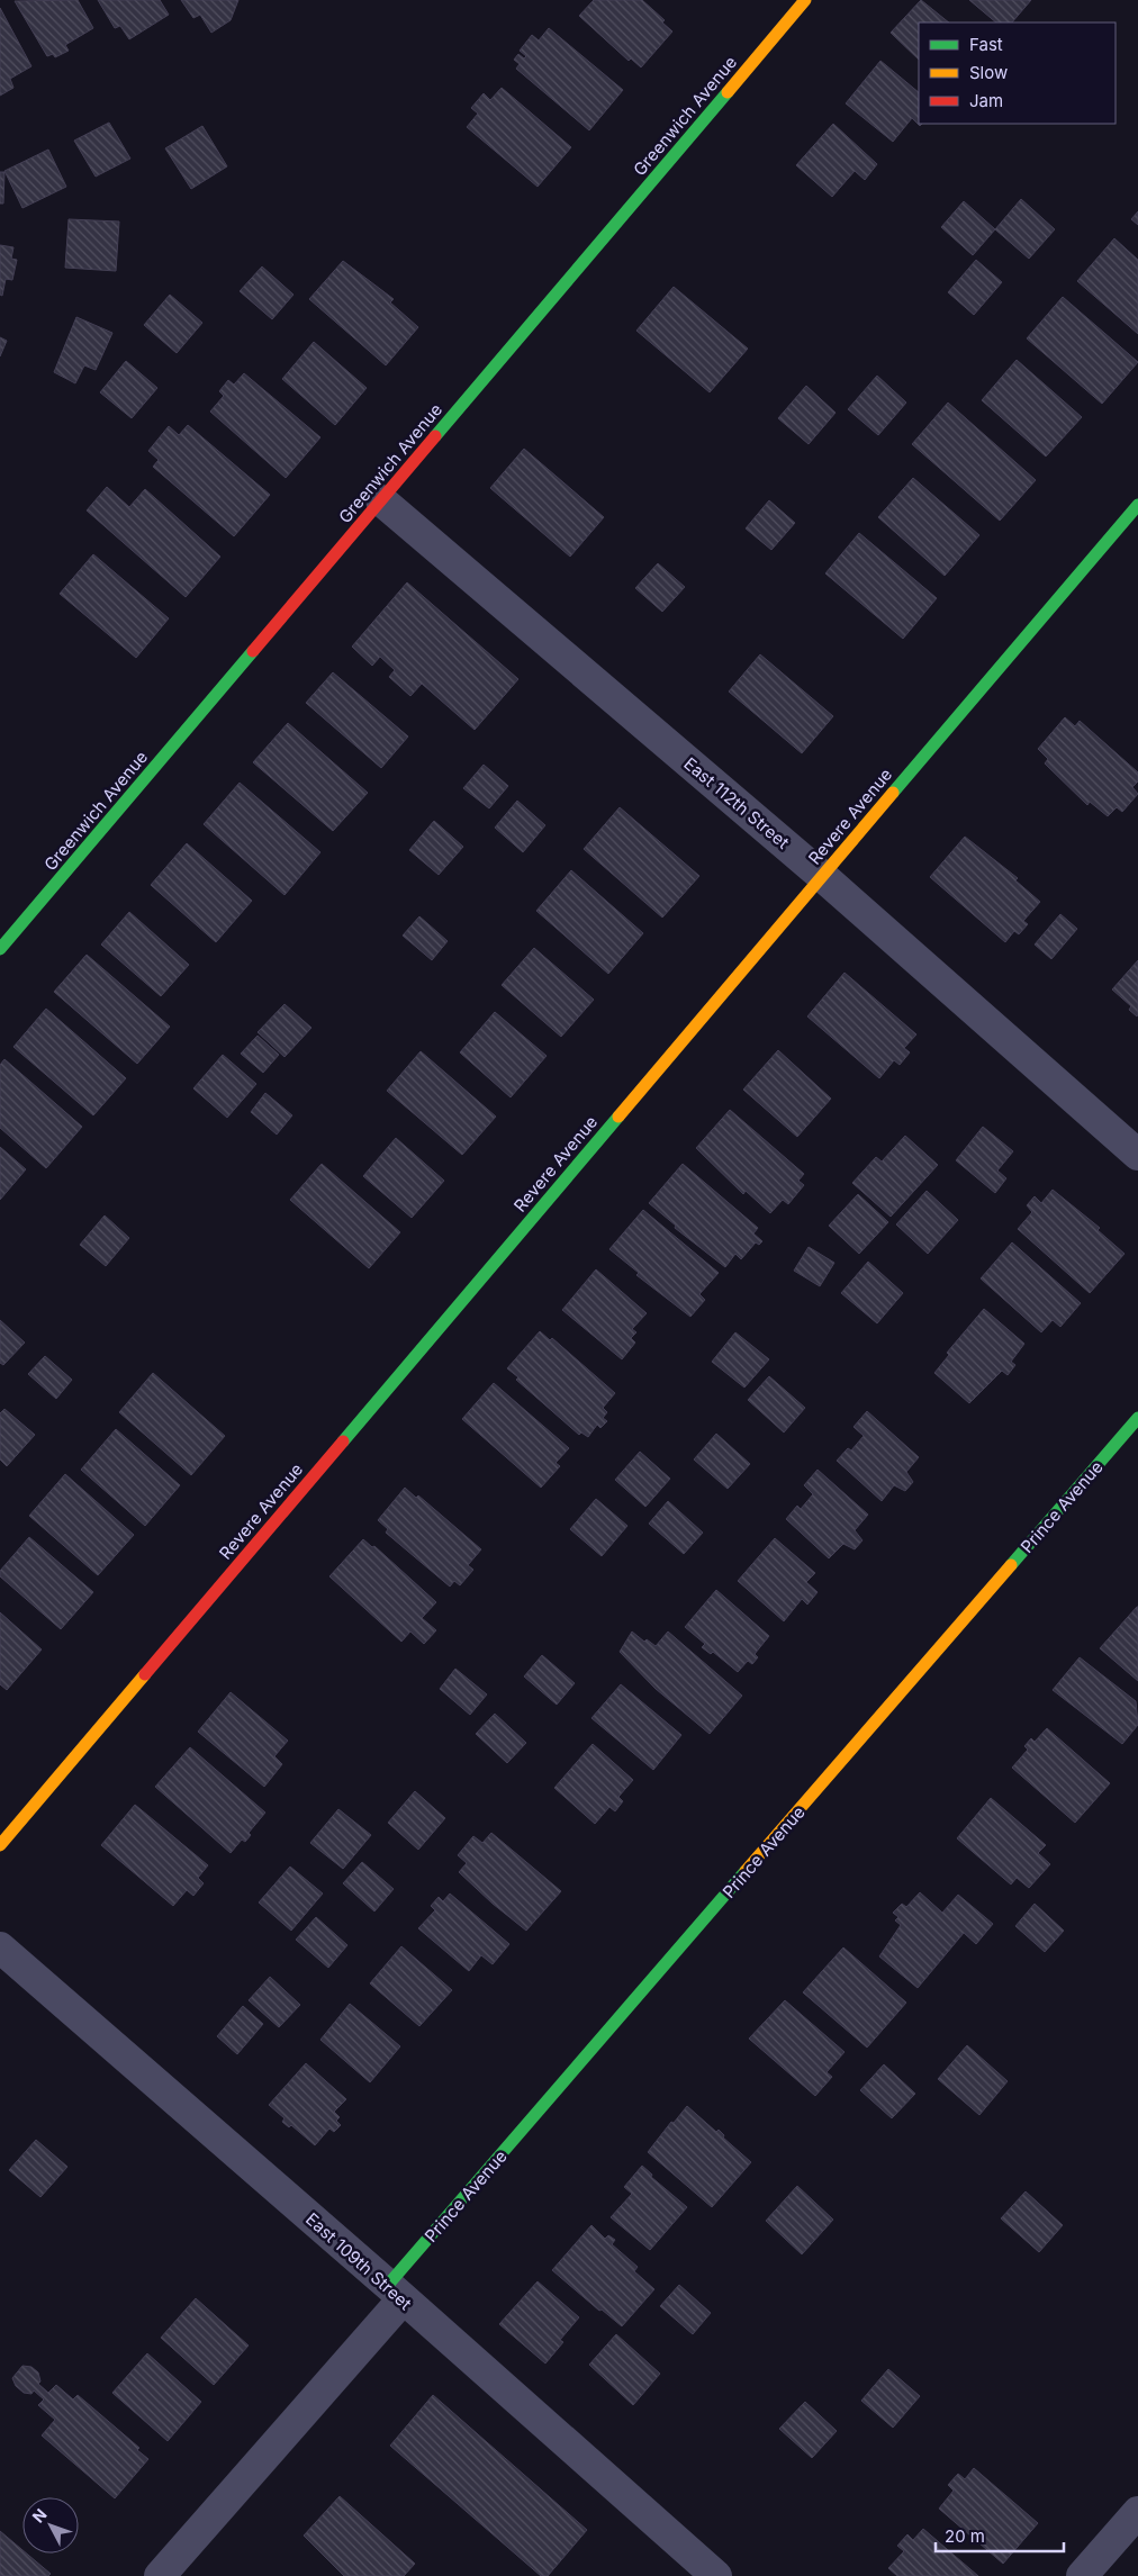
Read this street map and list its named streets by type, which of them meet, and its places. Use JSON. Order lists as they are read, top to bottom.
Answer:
{
  "streets": {
    "street": [
      "Greenwich Avenue",
      "East 112th Street",
      "Revere Avenue",
      "Prince Avenue",
      "East 109th Street"
    ]
  },
  "crossings": [
    ["Greenwich Avenue", "East 112th Street"],
    ["East 112th Street", "Revere Avenue"],
    ["Prince Avenue", "East 109th Street"]
  ],
  "legend": ["Fast", "Slow", "Jam"],
  "scale_bar": "20 m",
  "north": "top left"
}
